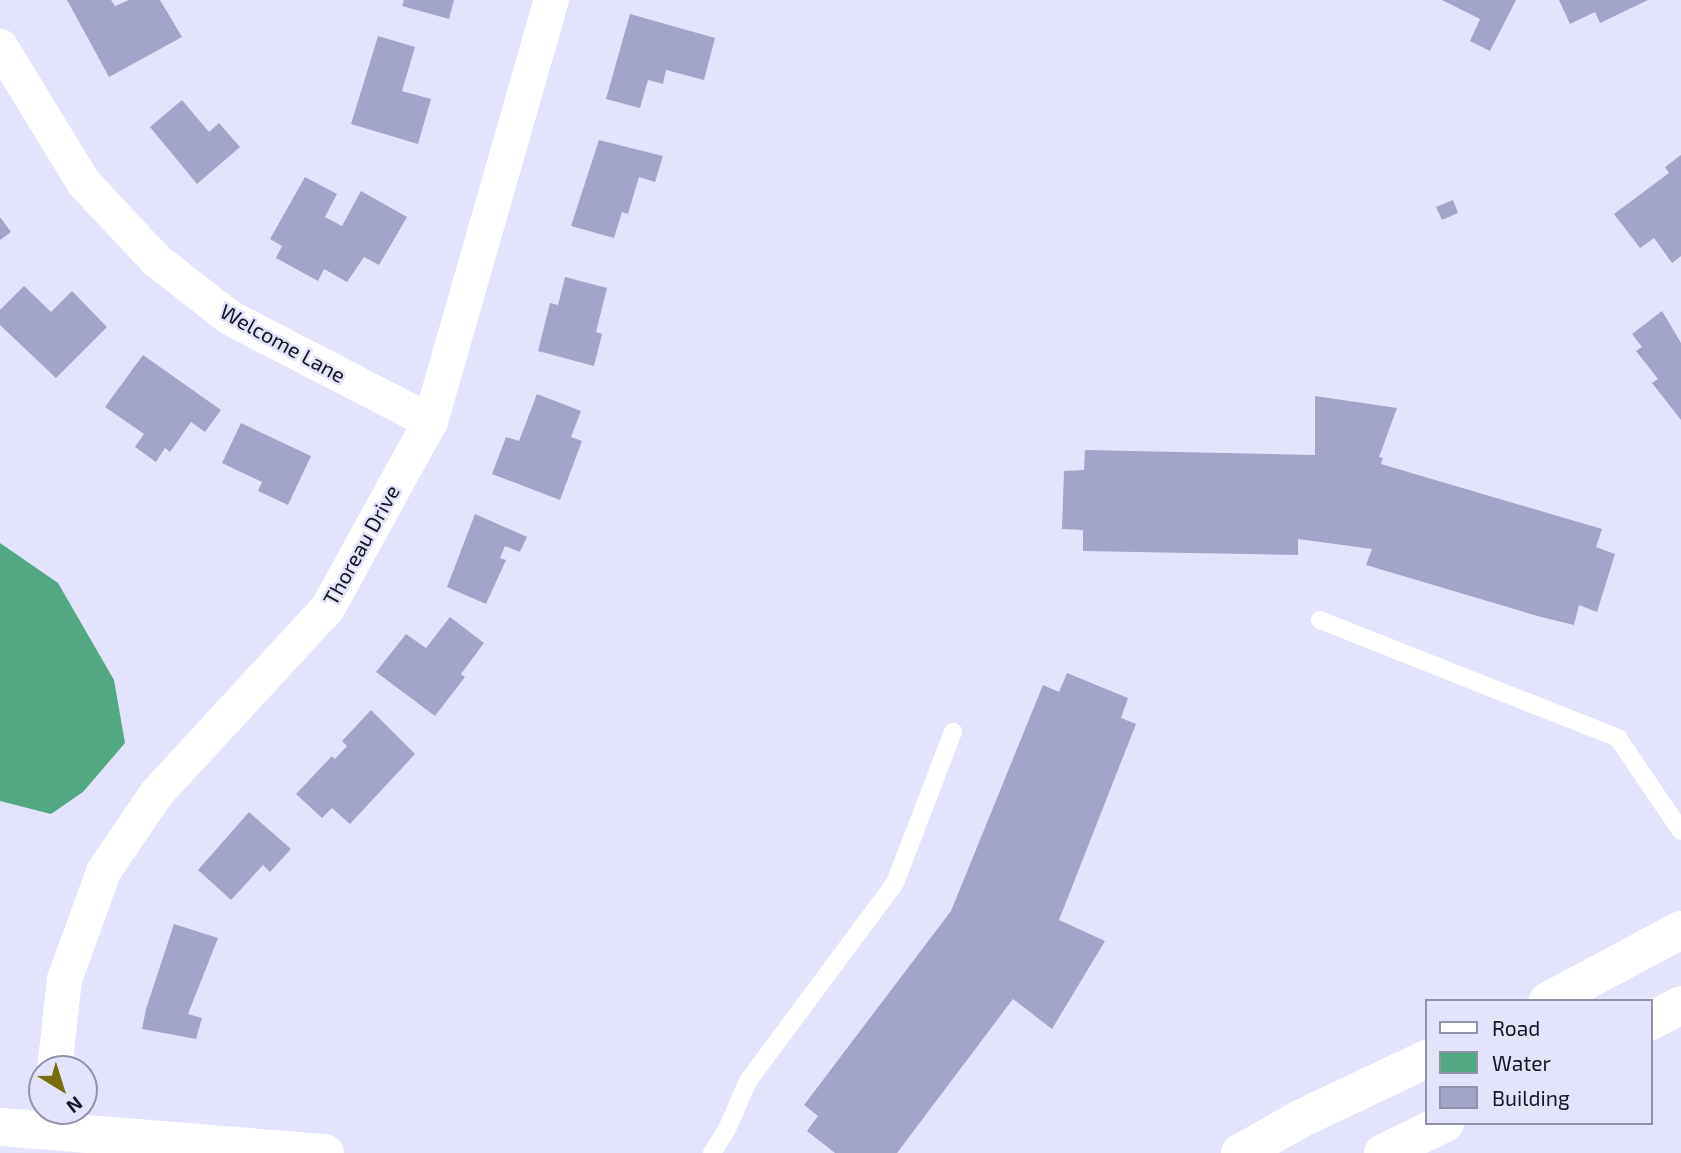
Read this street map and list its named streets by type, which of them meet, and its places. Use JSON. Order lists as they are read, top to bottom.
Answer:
{
  "streets": {
    "street": ["Welcome Lane", "Thoreau Drive"]
  },
  "crossings": [
    ["Welcome Lane", "Thoreau Drive"]
  ],
  "legend": ["Road", "Water", "Building"],
  "north": "bottom right"
}
